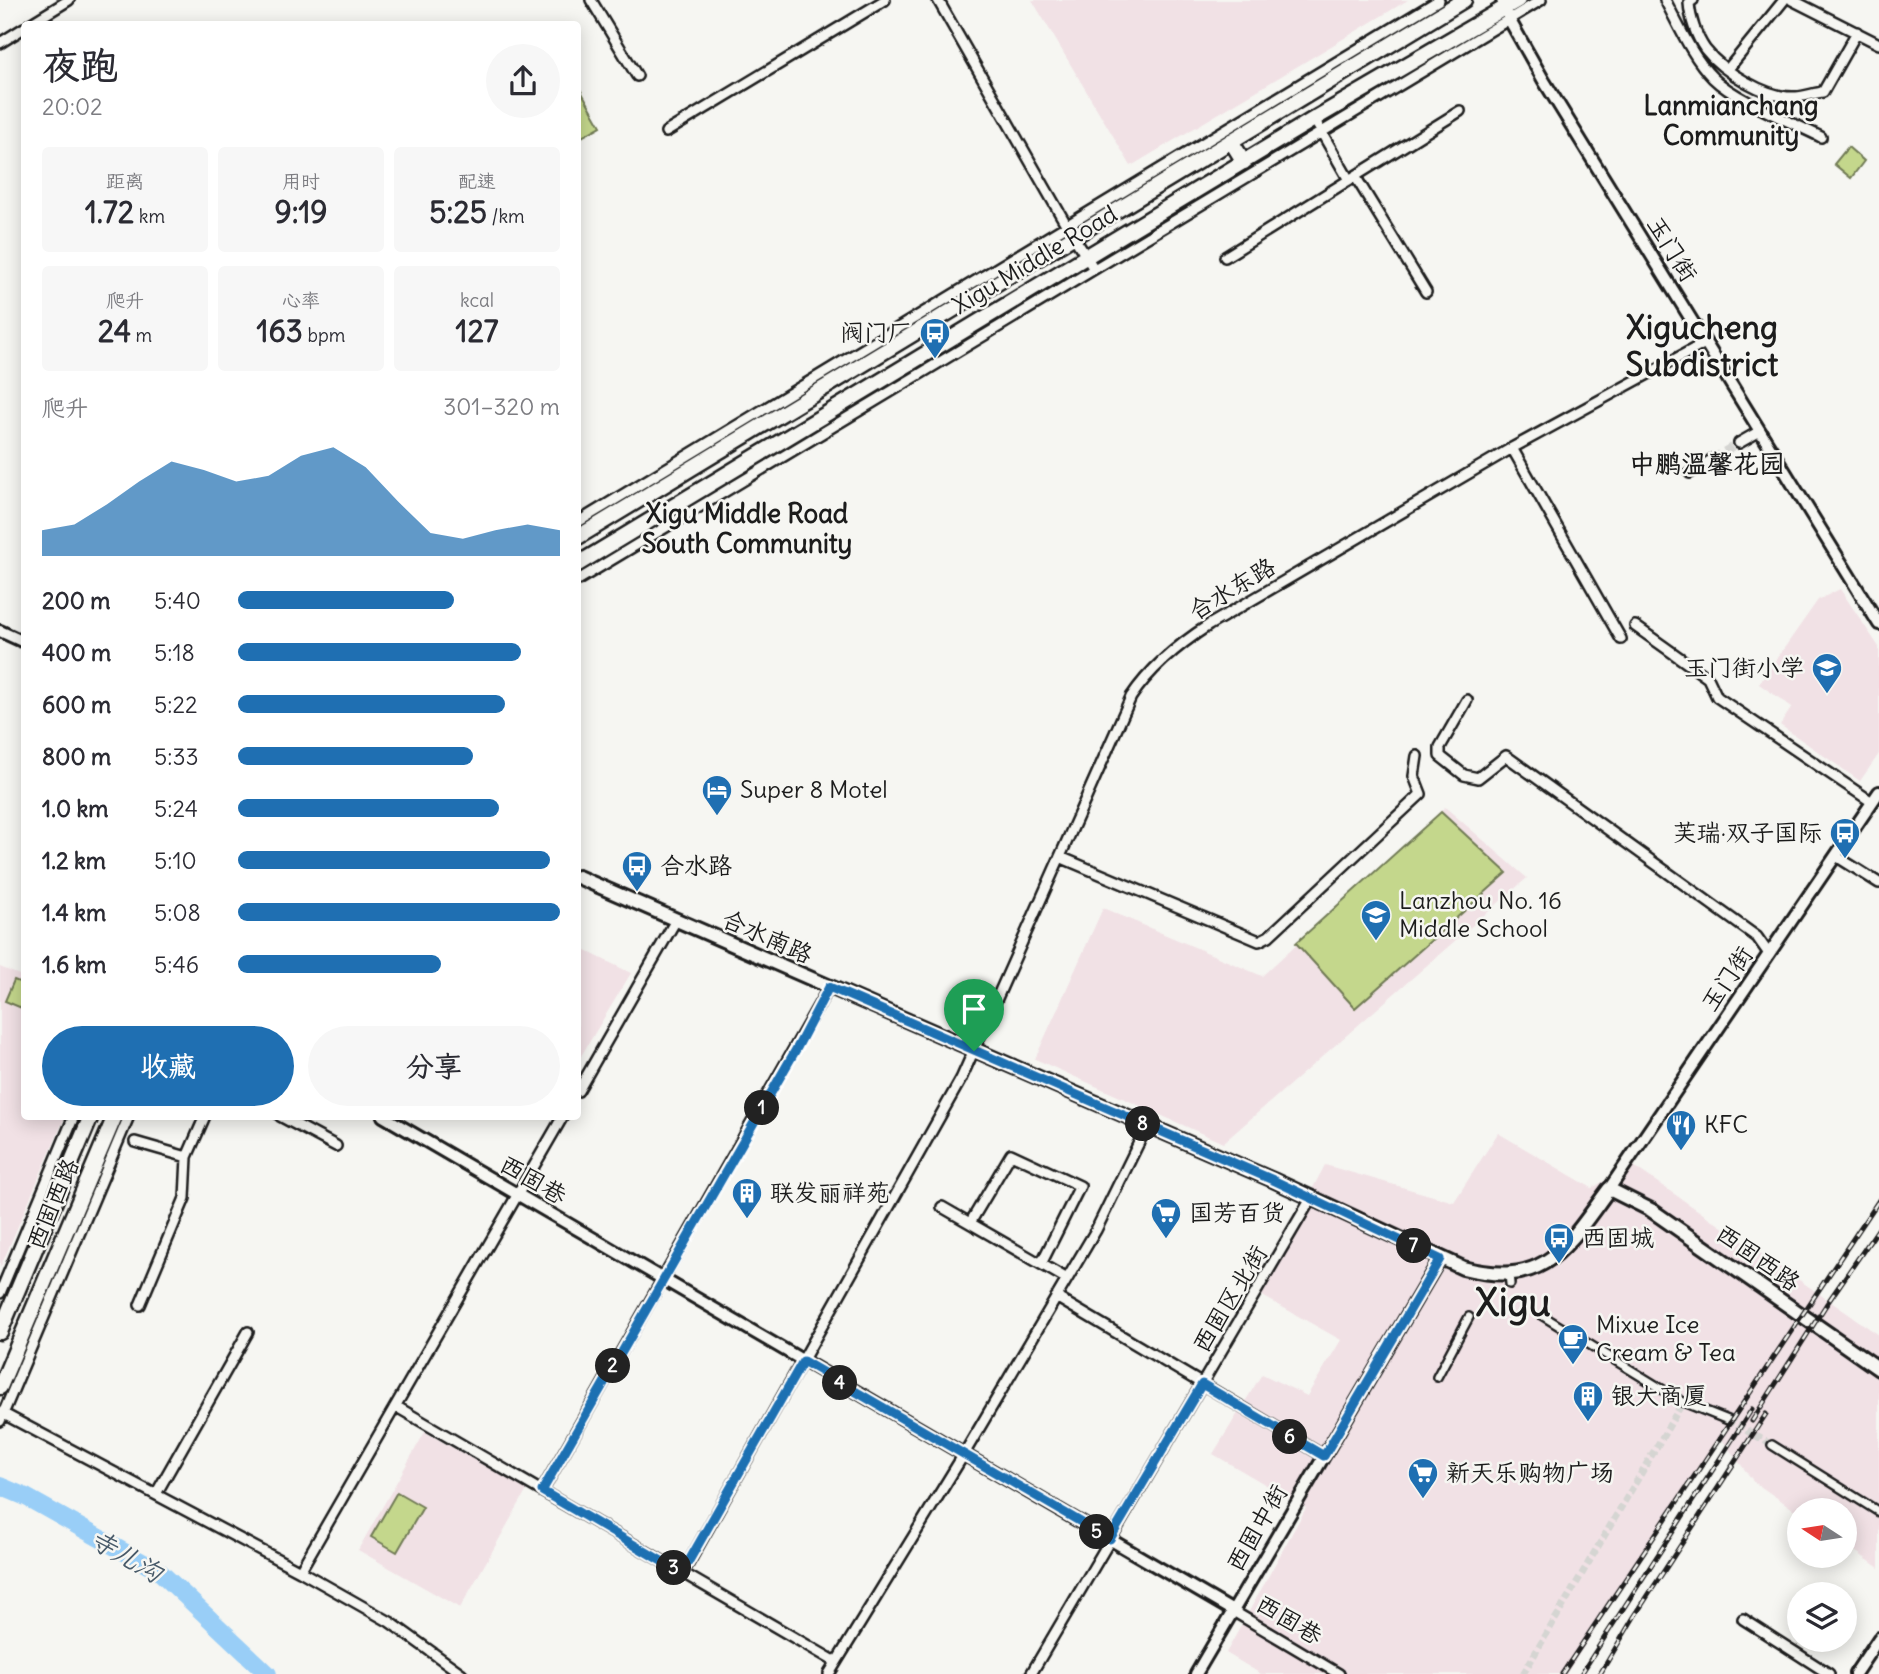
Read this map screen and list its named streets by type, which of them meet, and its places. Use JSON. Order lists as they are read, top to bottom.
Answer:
{
  "streets": {
    "main road": ["Xigu Middle Road", "合水南路", "西固西路"],
    "street": [
      "玉门街",
      "合水东路",
      "西固巷",
      "西固区北街",
      "西固中街"
    ]
  },
  "crossings": [
    ["玉门街", "Xigu Middle Road"],
    ["玉门街", "合水东路"],
    ["玉门街", "合水南路"],
    ["玉门街", "西固西路"],
    ["合水东路", "合水南路"],
    ["合水东路", "西固巷"],
    ["合水南路", "西固西路"],
    ["合水南路", "西固区北街"],
    ["合水南路", "西固中街"],
    ["西固巷", "西固区北街"],
    ["西固巷", "西固中街"]
  ],
  "districts": [
    "Lanmianchang Community",
    "Xigucheng Subdistrict",
    "中鹏温馨花园",
    "Xigu Middle Road South Community",
    "Xigu"
  ],
  "water": ["寺儿沟"],
  "places": {
    "bus stop": [
      "阀门厂",
      "芙瑞·双子国际",
      "合水路",
      "西固城"
    ],
    "school or university": ["玉门街小学", "Lanzhou No. 16 Middle School"],
    "hotel": ["Super 8 Motel"],
    "restaurant": ["KFC"],
    "building": ["联发丽祥苑", "银大商厦"],
    "supermarket": ["国芳百货", "新天乐购物广场"],
    "cafe": ["Mixue Ice Cream & Tea"]
  },
  "north": "left",
  "page": {
    "heading": ["夜跑", "20:02"],
    "stats": [
      ["距离", "1.72 km"],
      ["用时", "9:19"],
      ["配速", "5:25 /km"],
      ["爬升", "24 m"],
      ["心率", "163 bpm"],
      ["kcal", "127"]
    ],
    "chart": ["爬升", "301–320 m"],
    "list": [
      {
        "name": "200 m",
        "note": "5:40"
      },
      {
        "name": "400 m",
        "note": "5:18"
      },
      {
        "name": "600 m",
        "note": "5:22"
      },
      {
        "name": "800 m",
        "note": "5:33"
      },
      {
        "name": "1.0 km",
        "note": "5:24"
      },
      {
        "name": "1.2 km",
        "note": "5:10"
      },
      {
        "name": "1.4 km",
        "note": "5:08"
      },
      {
        "name": "1.6 km",
        "note": "5:46"
      }
    ],
    "buttons": ["收藏", "分享"],
    "pins": [
      "1",
      "8",
      "7",
      "2",
      "4",
      "6",
      "5",
      "3"
    ]
  }
}
